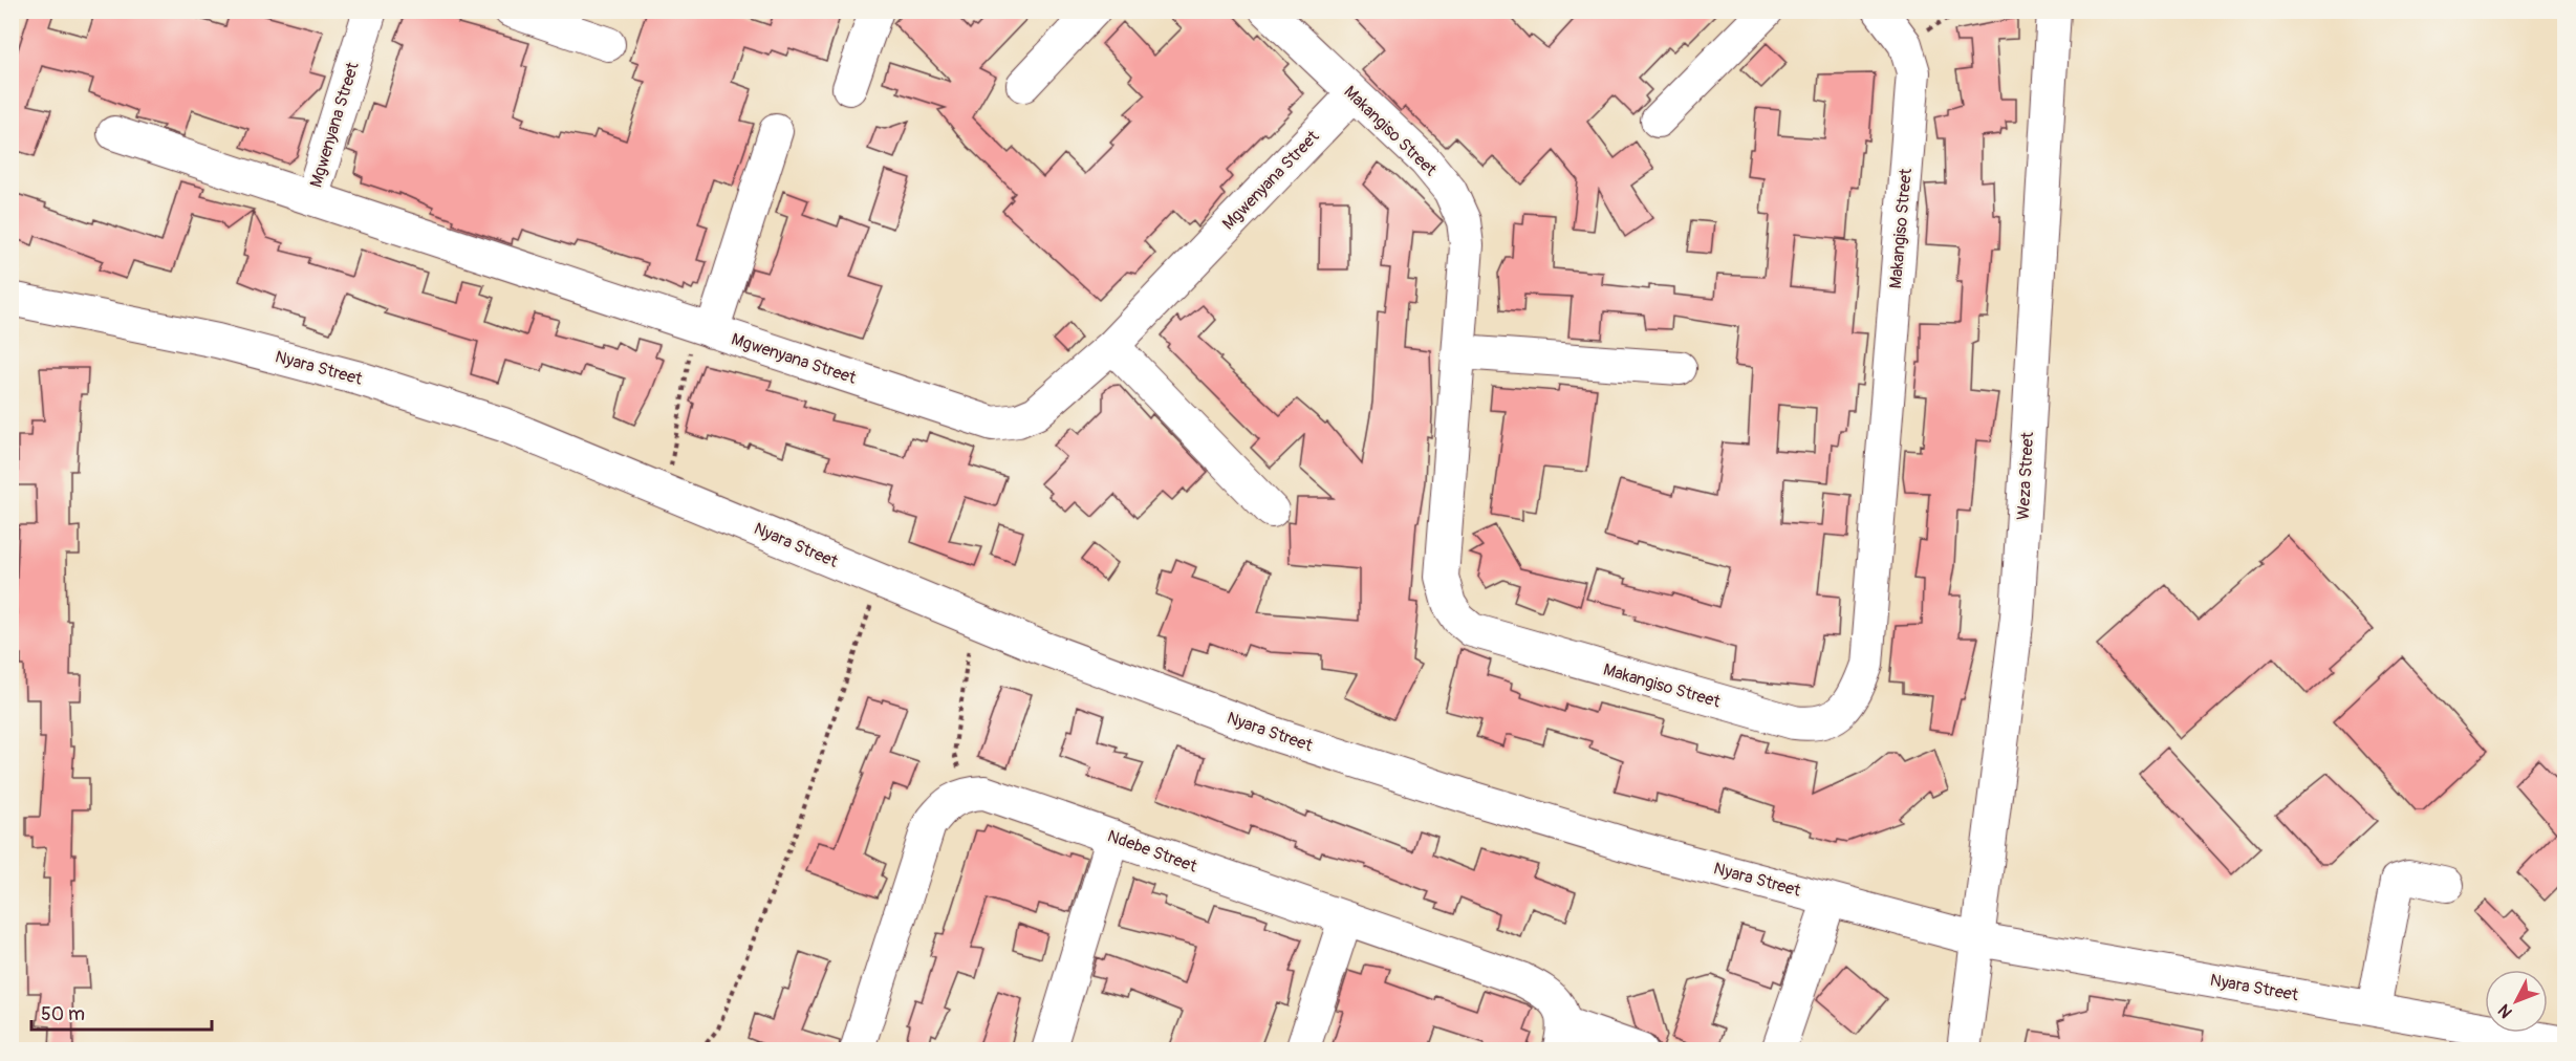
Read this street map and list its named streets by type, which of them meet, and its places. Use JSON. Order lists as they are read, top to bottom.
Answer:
{
  "streets": {
    "street": [
      "Mgwenyana Street",
      "Makangiso Street",
      "Nyara Street",
      "Weza Street",
      "Ndebe Street"
    ]
  },
  "crossings": [
    ["Mgwenyana Street", "Makangiso Street"],
    ["Nyara Street", "Weza Street"]
  ],
  "scale_bar": "50 m",
  "north": "bottom left"
}
